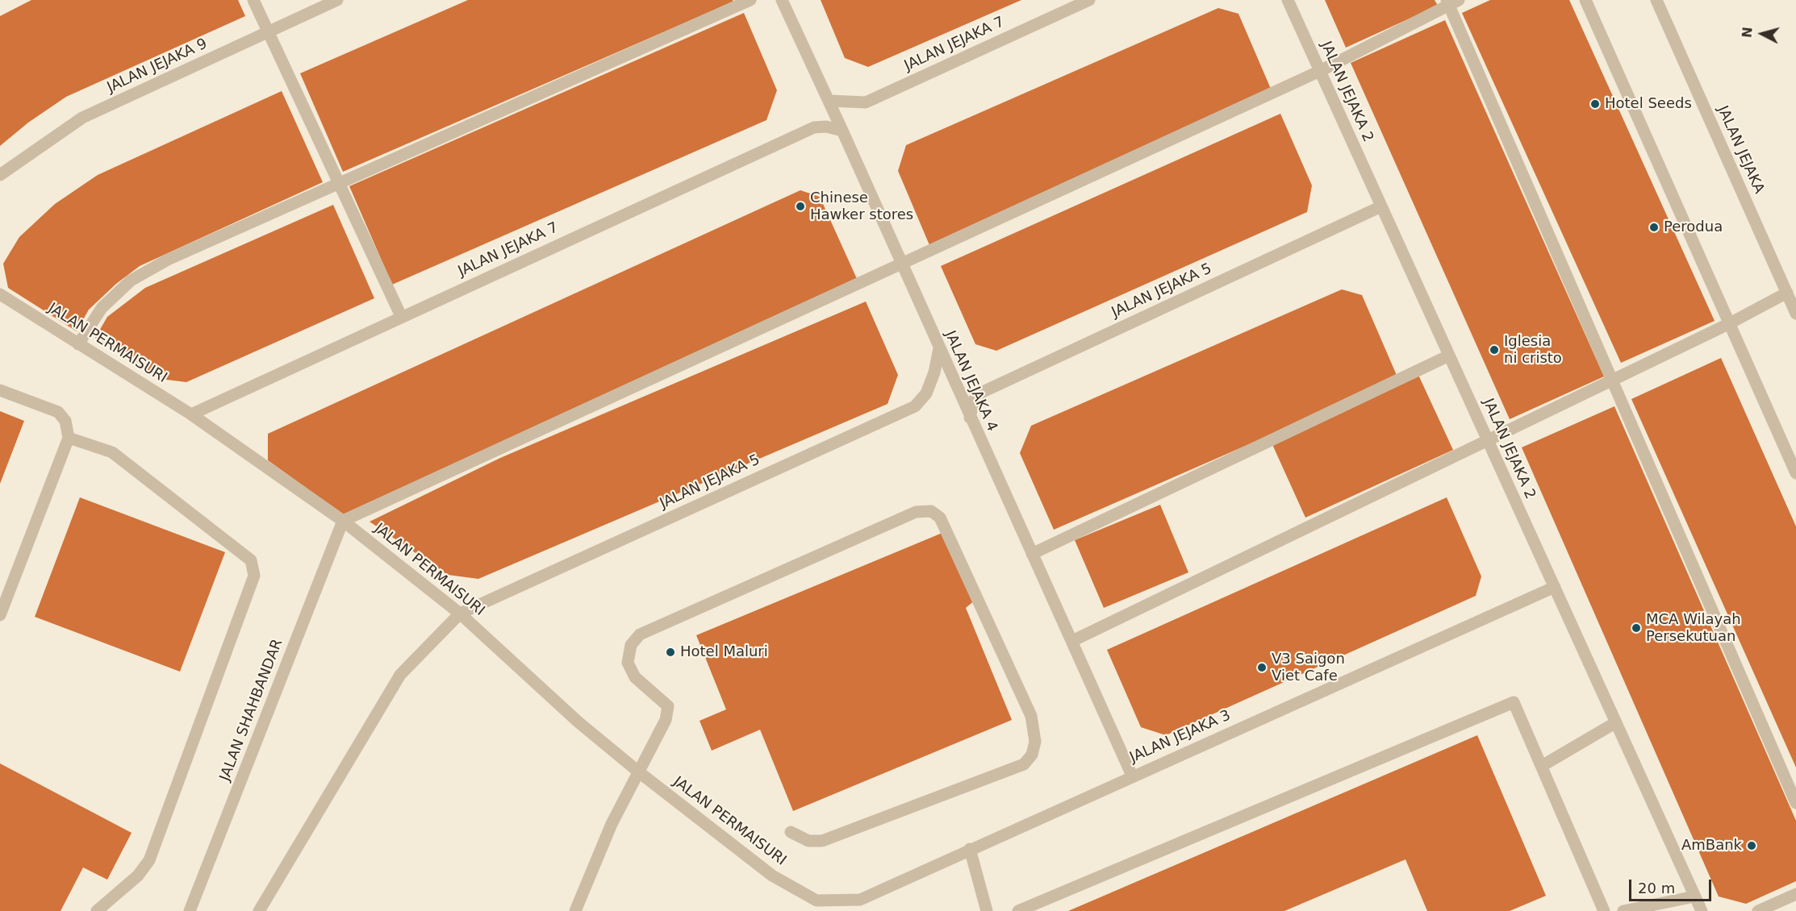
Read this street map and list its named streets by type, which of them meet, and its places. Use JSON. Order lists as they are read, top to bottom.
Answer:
{
  "streets": {
    "street": [
      "JALAN JEJAKA 7",
      "JALAN JEJAKA 9",
      "JALAN JEJAKA 2",
      "JALAN JEJAKA",
      "JALAN JEJAKA 5",
      "JALAN PERMAISURI",
      "JALAN JEJAKA 4",
      "JALAN SHAHBANDAR",
      "JALAN JEJAKA 3"
    ]
  },
  "crossings": [
    ["JALAN JEJAKA 7", "JALAN PERMAISURI"],
    ["JALAN JEJAKA 7", "JALAN JEJAKA 4"],
    ["JALAN JEJAKA 2", "JALAN JEJAKA 5"],
    ["JALAN JEJAKA 2", "JALAN JEJAKA 3"],
    ["JALAN JEJAKA 5", "JALAN PERMAISURI"],
    ["JALAN JEJAKA 5", "JALAN JEJAKA 4"],
    ["JALAN PERMAISURI", "JALAN SHAHBANDAR"],
    ["JALAN PERMAISURI", "JALAN JEJAKA 3"],
    ["JALAN JEJAKA 4", "JALAN JEJAKA 3"]
  ],
  "places": [
    "Hotel Seeds",
    "Chinese Hawker stores",
    "Perodua",
    "Iglesia ni cristo",
    "MCA Wilayah Persekutuan",
    "Hotel Maluri",
    "V3 Saigon Viet Cafe",
    "AmBank"
  ],
  "scale_bar": "20 m",
  "north": "left"
}
